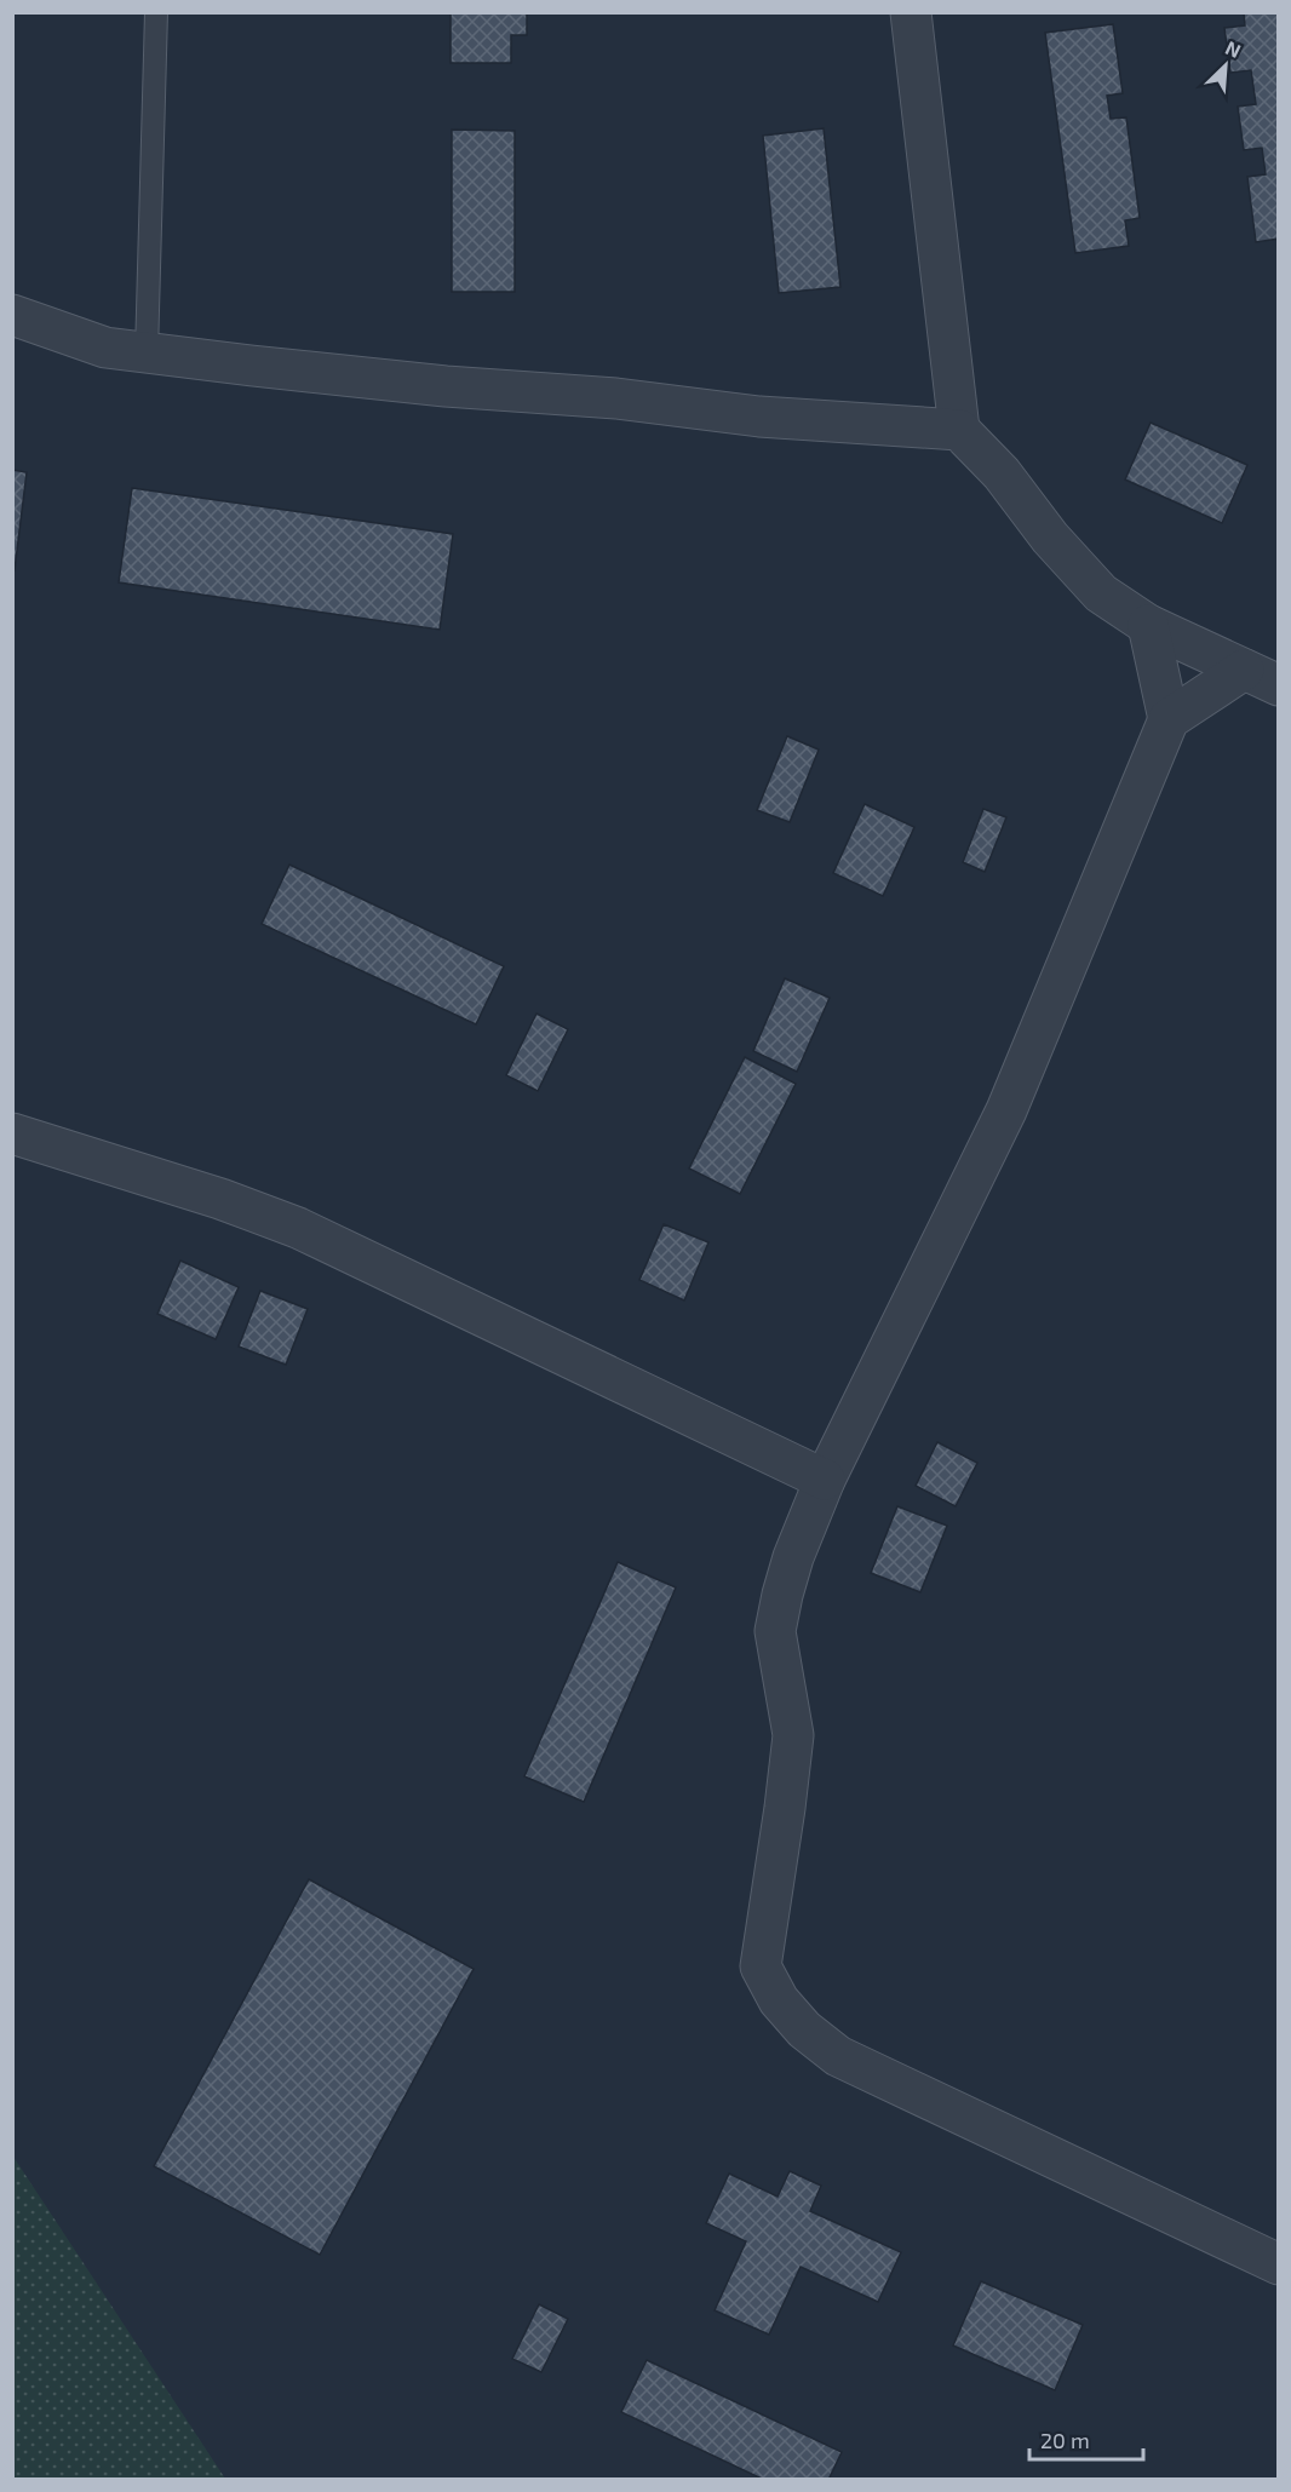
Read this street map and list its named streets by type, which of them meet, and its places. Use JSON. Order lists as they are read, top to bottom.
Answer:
{
  "scale_bar": "20 m",
  "north": "top right"
}
